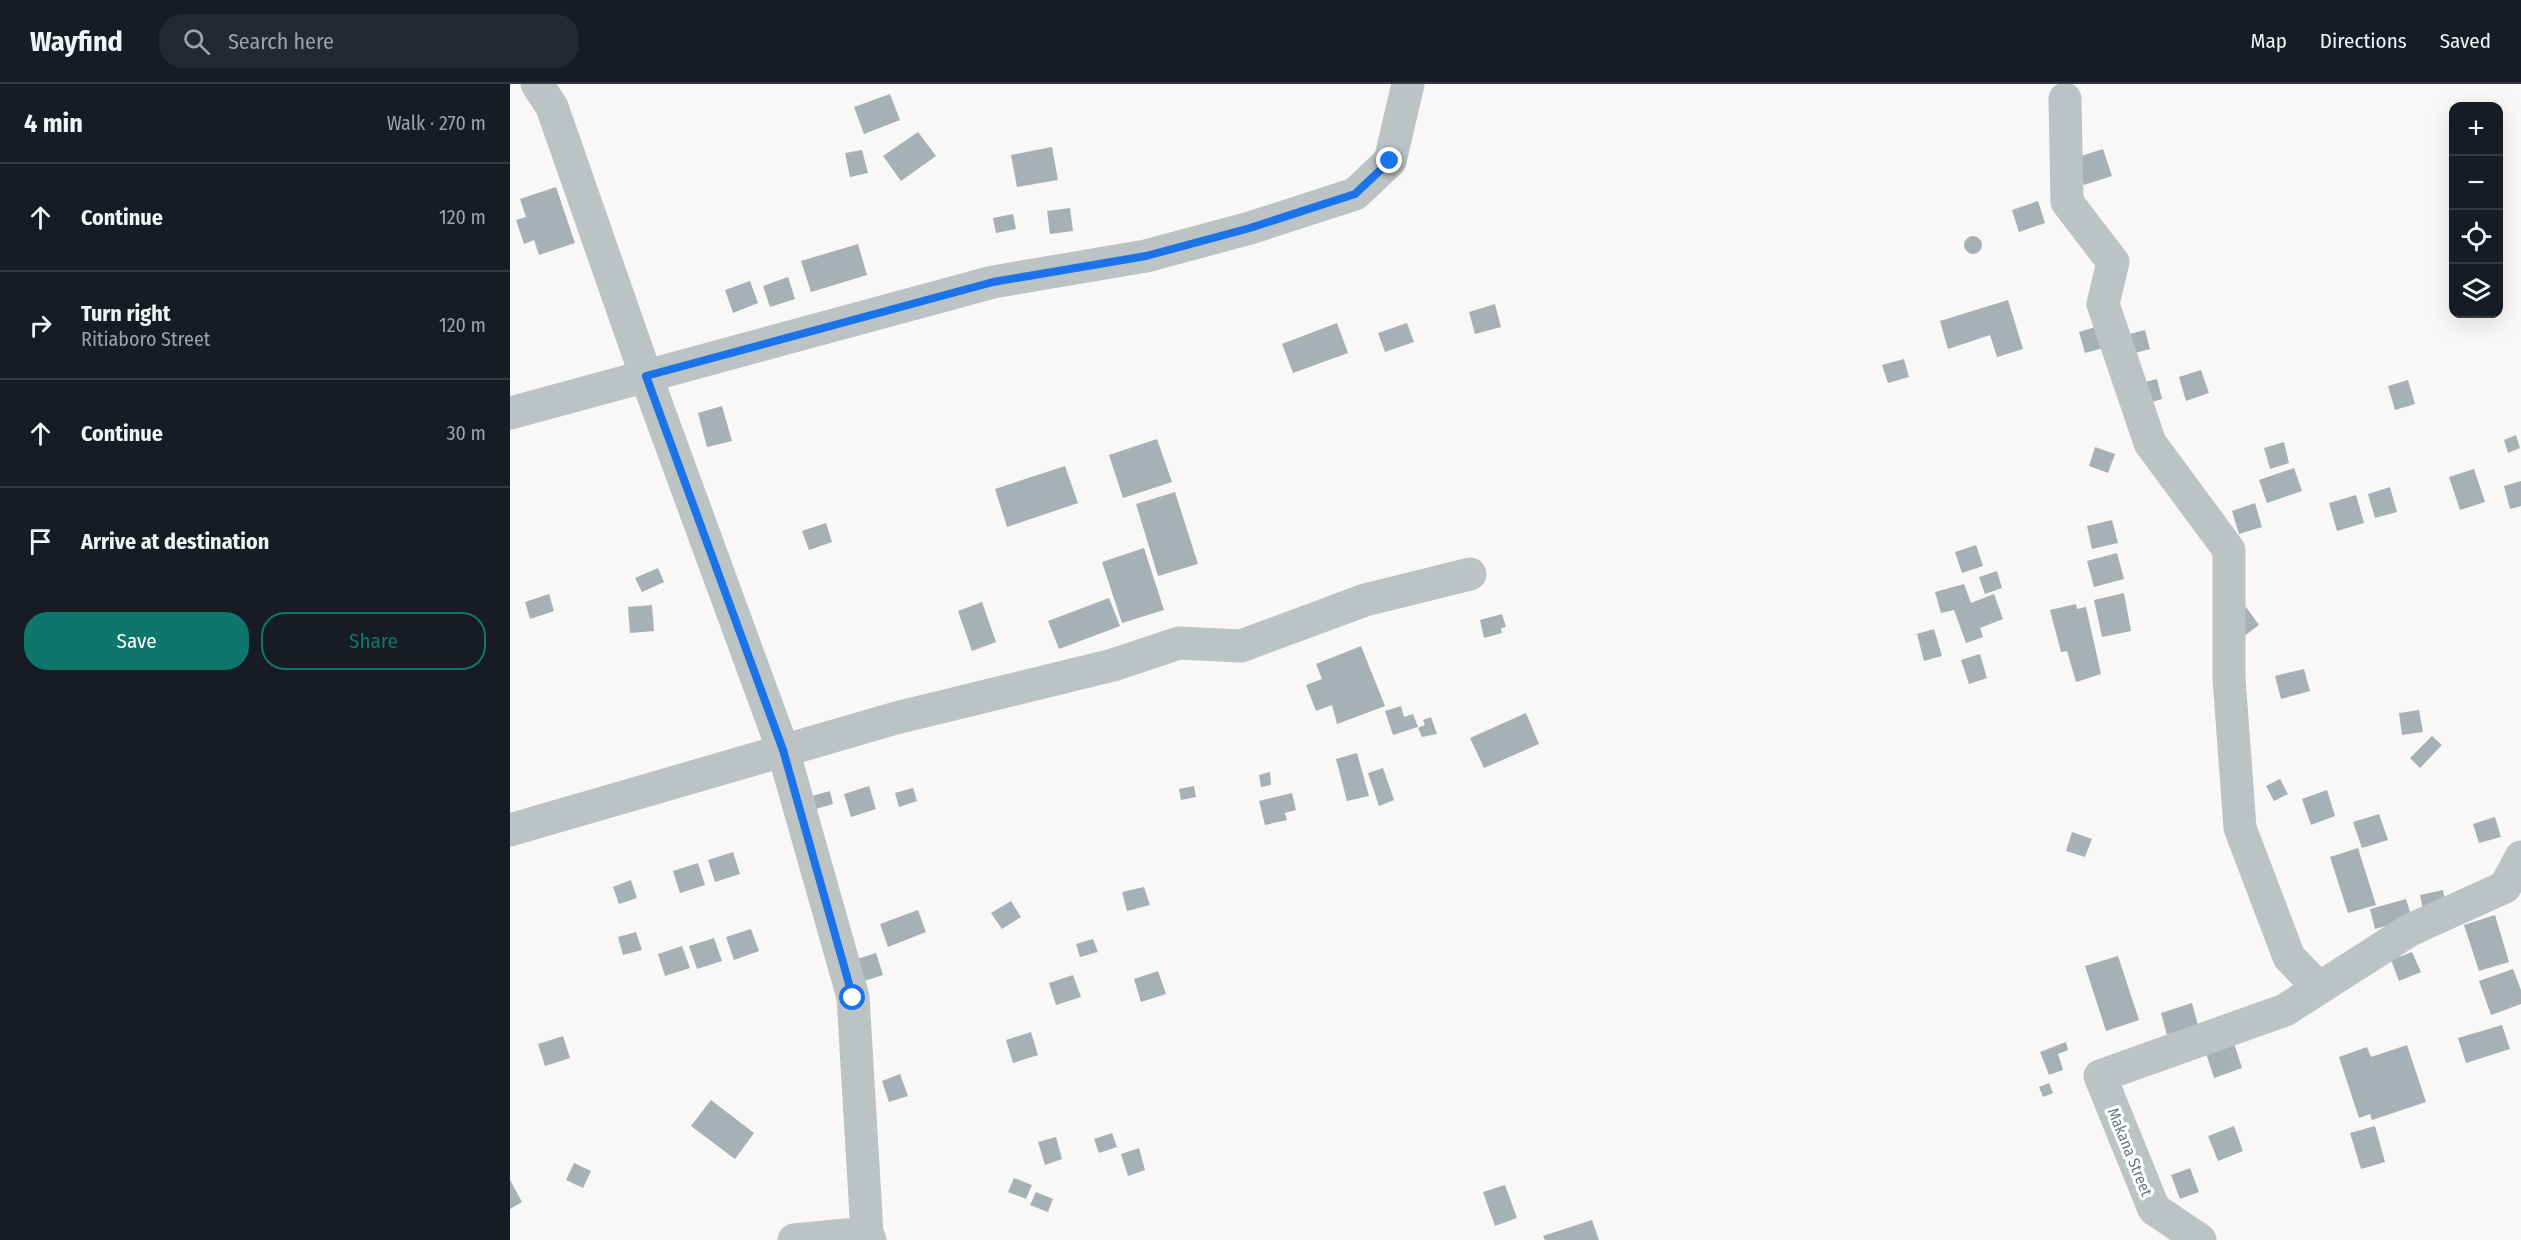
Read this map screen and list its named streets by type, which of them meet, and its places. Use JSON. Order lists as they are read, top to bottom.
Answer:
{
  "streets": {
    "street": ["Makana Street"]
  },
  "page": {
    "header": "Wayfind",
    "search": "Search here",
    "nav": ["Map", "Directions", "Saved"],
    "heading": ["4 min", "Walk · 270 m"],
    "map_buttons": ["+", "−"],
    "list": [
      ["Continue", "120 m"],
      ["Turn right", "Ritiaboro Street", "120 m"],
      ["Continue", "30 m"],
      "Arrive at destination"
    ],
    "buttons": ["Save", "Share"]
  }
}
